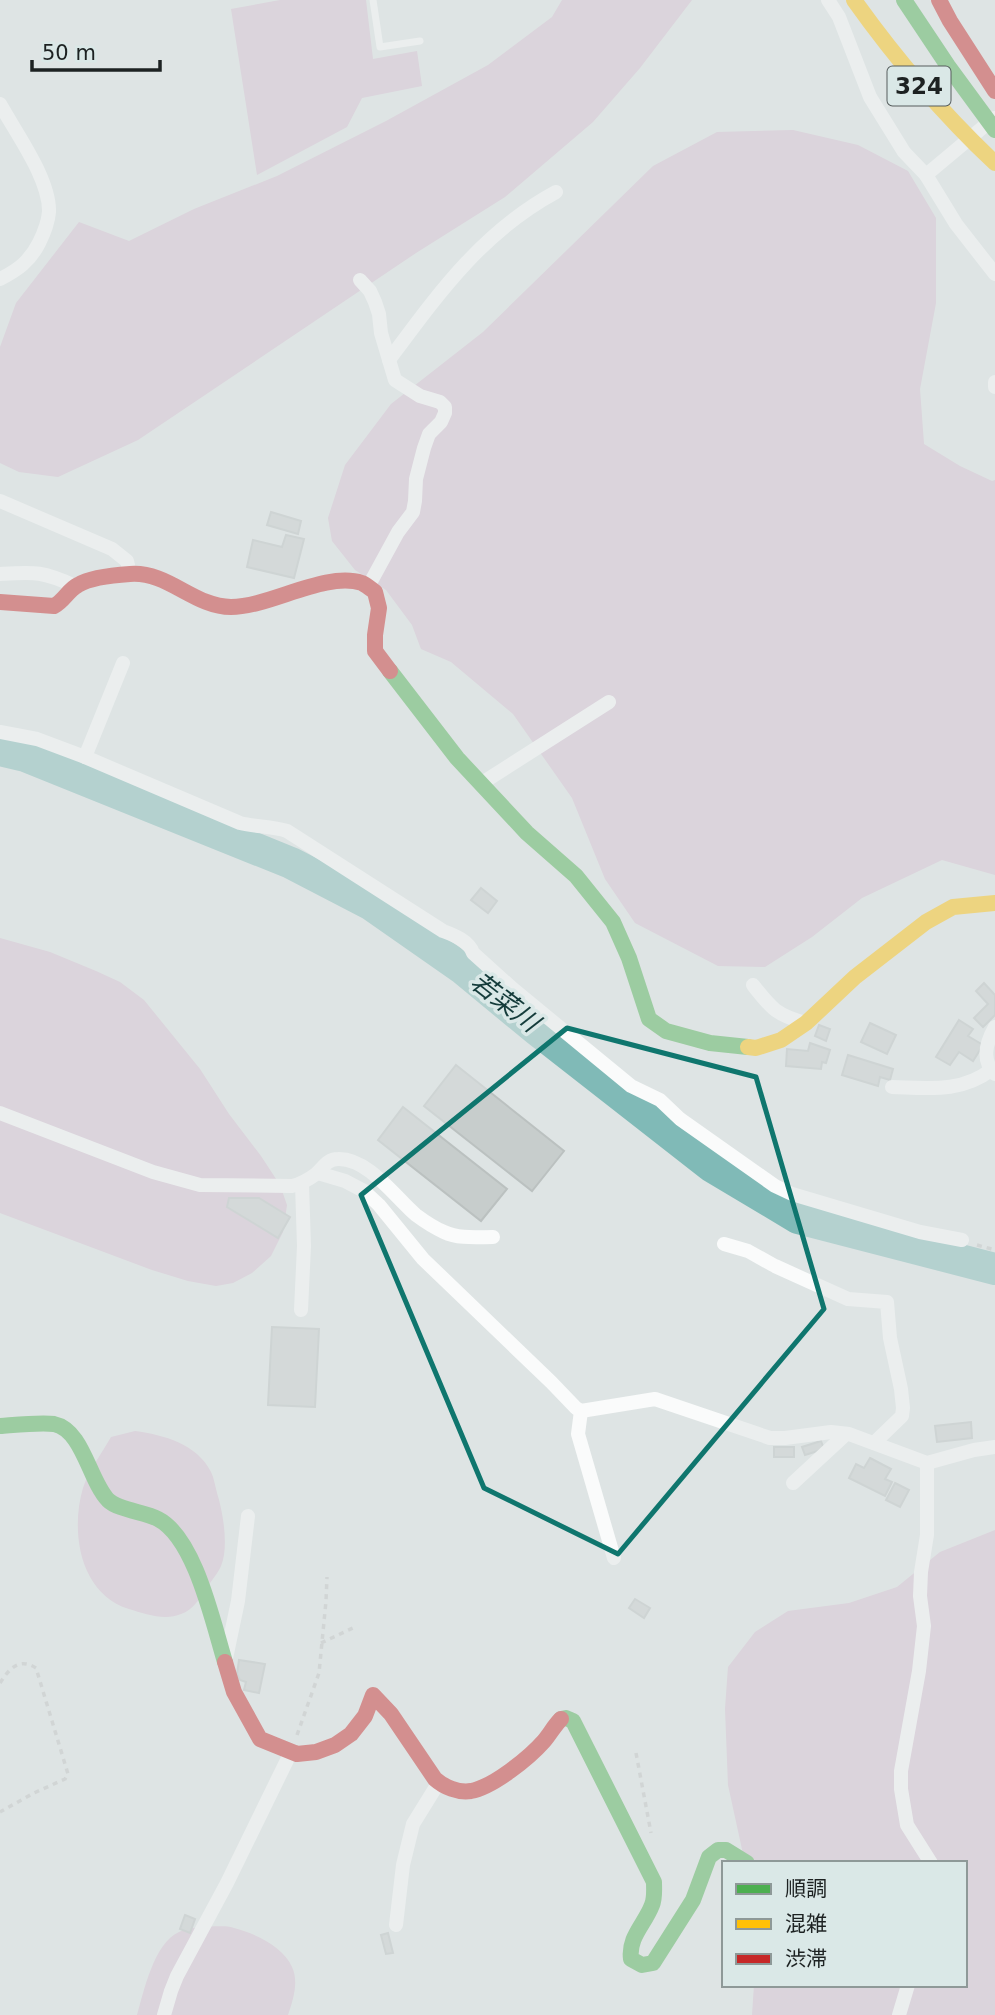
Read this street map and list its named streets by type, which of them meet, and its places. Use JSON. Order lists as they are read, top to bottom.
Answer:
{
  "streets": {
    "main road": ["324"]
  },
  "water": ["若菜川"],
  "legend": ["順調", "混雑", "渋滞"],
  "scale_bar": "50 m"
}
